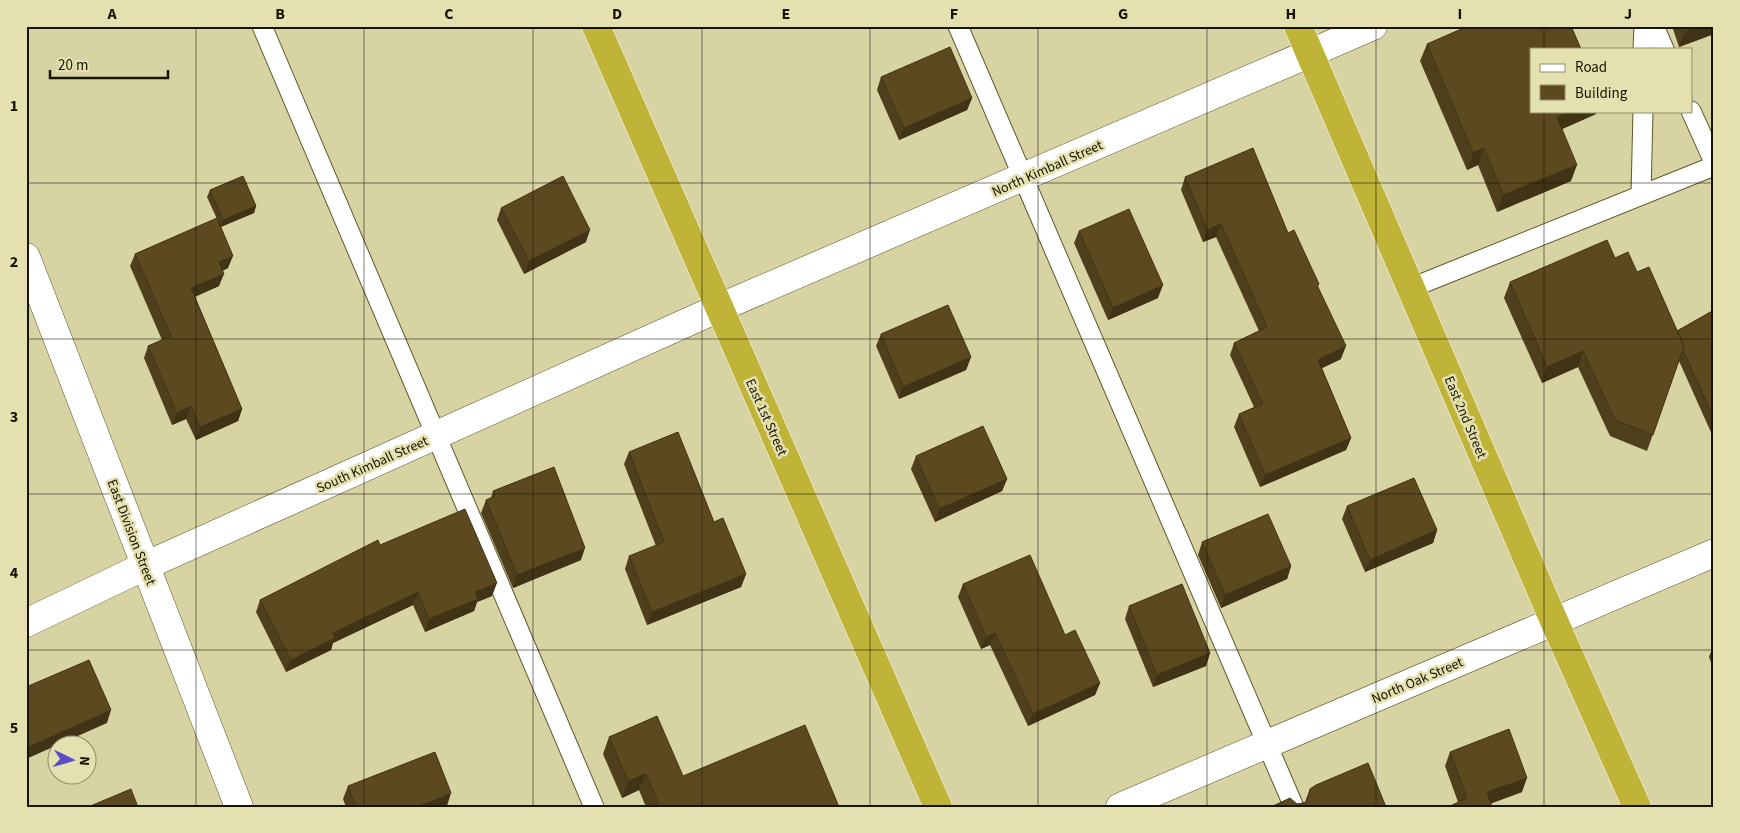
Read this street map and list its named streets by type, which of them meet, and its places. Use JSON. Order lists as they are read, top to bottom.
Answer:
{
  "streets": {
    "highway": ["East 1st Street", "East 2nd Street"],
    "street": [
      "North Kimball Street",
      "South Kimball Street",
      "East Division Street",
      "North Oak Street"
    ]
  },
  "crossings": [
    ["North Kimball Street", "East 1st Street"],
    ["North Kimball Street", "East 2nd Street"],
    ["North Kimball Street", "South Kimball Street"],
    ["East 1st Street", "South Kimball Street"],
    ["East 2nd Street", "North Oak Street"],
    ["South Kimball Street", "East Division Street"]
  ],
  "legend": ["Road", "Building"],
  "scale_bar": "20 m",
  "north": "right",
  "grid": {
    "columns": [
      "A",
      "B",
      "C",
      "D",
      "E",
      "F",
      "G",
      "H",
      "I",
      "J"
    ],
    "rows": [
      "1",
      "2",
      "3",
      "4",
      "5"
    ]
  }
}
